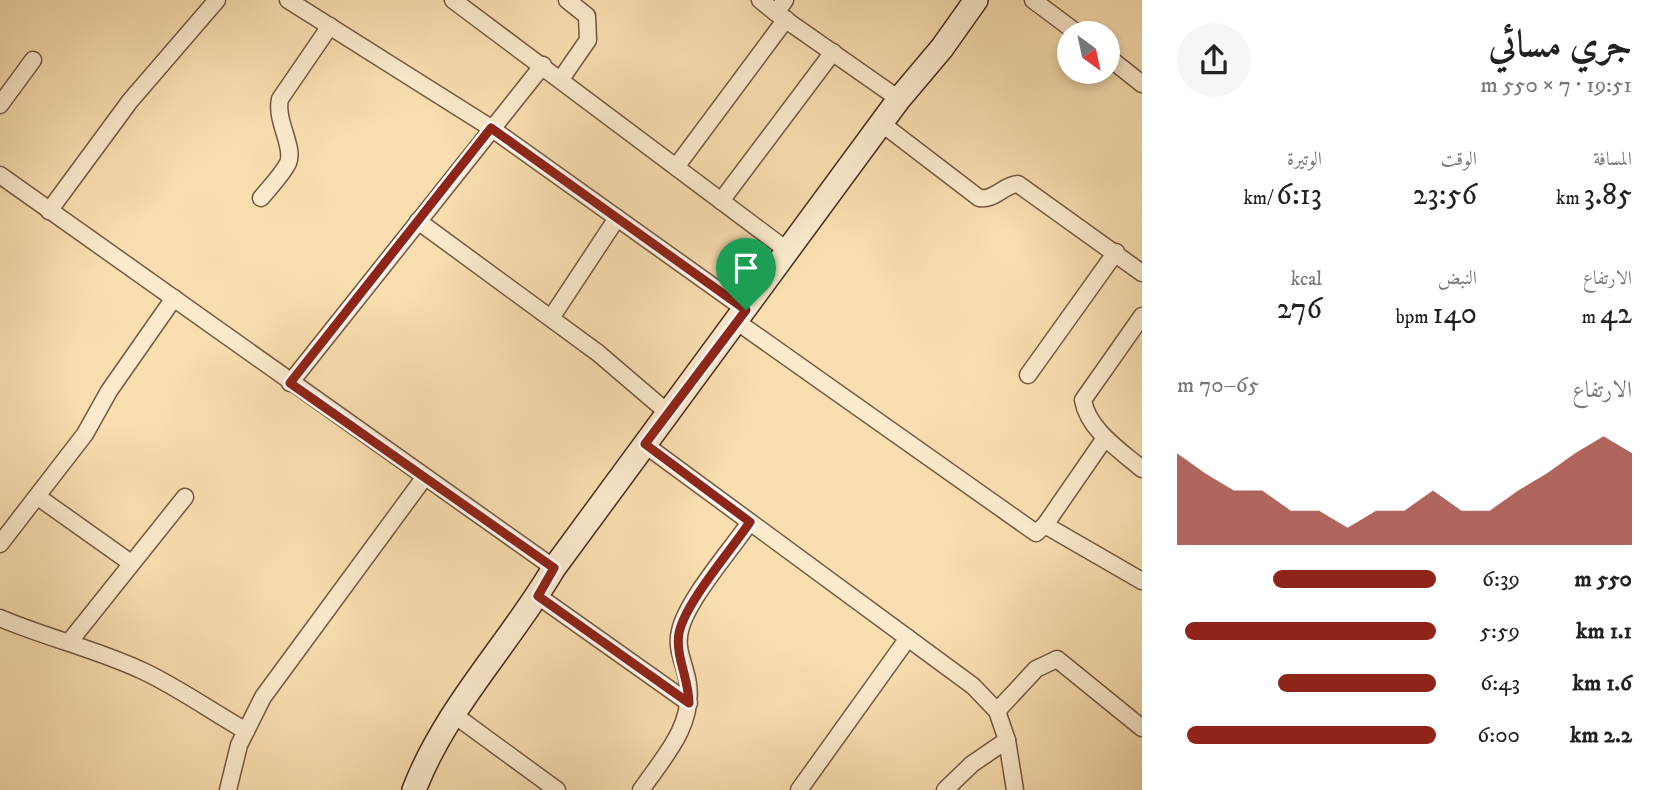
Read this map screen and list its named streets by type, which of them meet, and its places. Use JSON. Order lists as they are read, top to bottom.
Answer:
{
  "north": "bottom right",
  "page": {
    "heading": ["جري مسائي", "19:51 · 7 × 550 m"],
    "stats": [
      ["المسافة", "3.85 km"],
      ["الوقت", "23:56"],
      ["الوتيرة", "6:13 /km"],
      ["الارتفاع", "42 m"],
      ["النبض", "140 bpm"],
      ["kcal", "276"]
    ],
    "chart": ["الارتفاع", "65–70 m"],
    "list": [
      {
        "name": "550 m",
        "note": "6:39"
      },
      {
        "name": "1.1 km",
        "note": "5:59"
      },
      {
        "name": "1.6 km",
        "note": "6:43"
      },
      {
        "name": "2.2 km",
        "note": "6:00"
      }
    ]
  }
}
